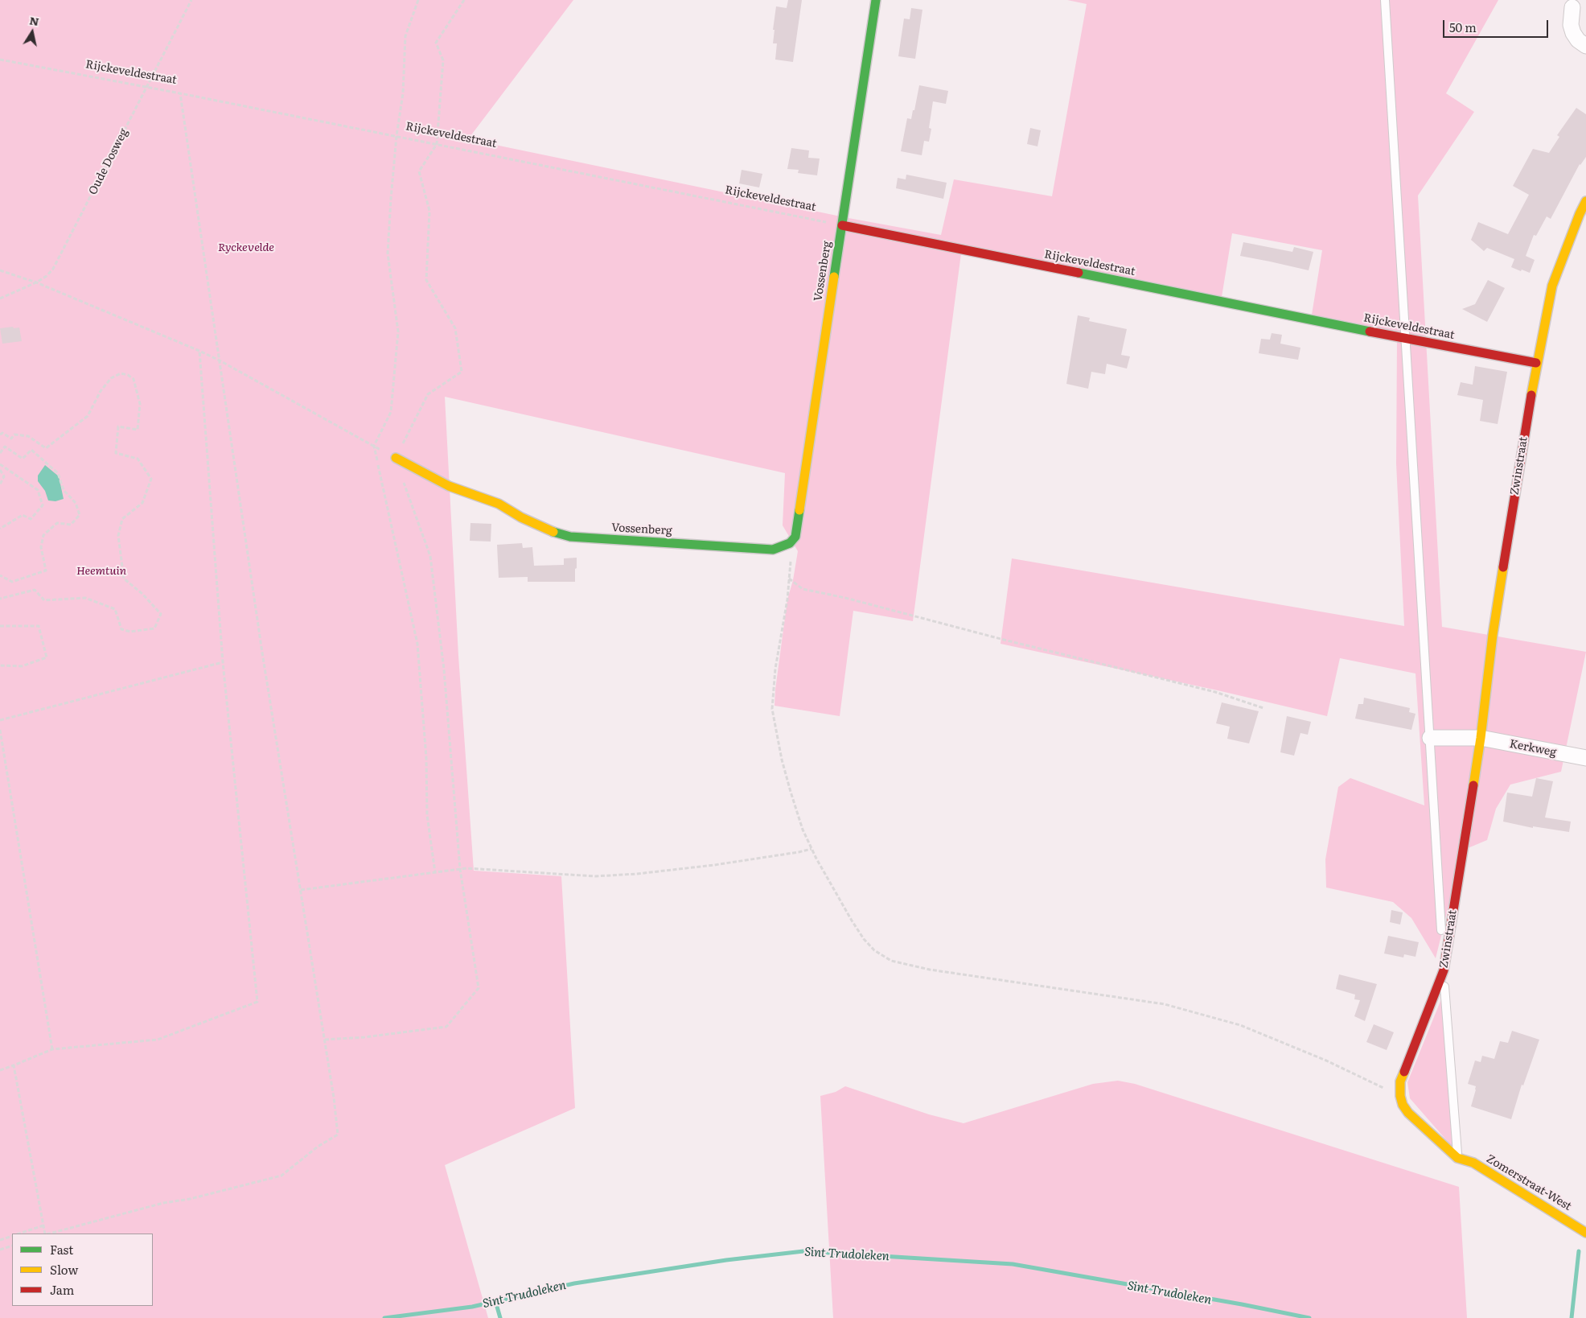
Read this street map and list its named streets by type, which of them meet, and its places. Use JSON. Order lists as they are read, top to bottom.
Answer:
{
  "streets": {
    "street": [
      "Rijckeveldestraat",
      "Vossenberg",
      "Zwinstraat",
      "Kerkweg",
      "Zomerstraat-West"
    ],
    "path": ["Oude Dosweg"]
  },
  "crossings": [
    ["Rijckeveldestraat", "Oude Dosweg"],
    ["Rijckeveldestraat", "Vossenberg"],
    ["Rijckeveldestraat", "Zwinstraat"],
    ["Zwinstraat", "Kerkweg"]
  ],
  "water": ["Sint Trudoleken"],
  "parks": ["Ryckevelde", "Heemtuin"],
  "legend": ["Fast", "Slow", "Jam"],
  "scale_bar": "50 m",
  "north": "top"
}
